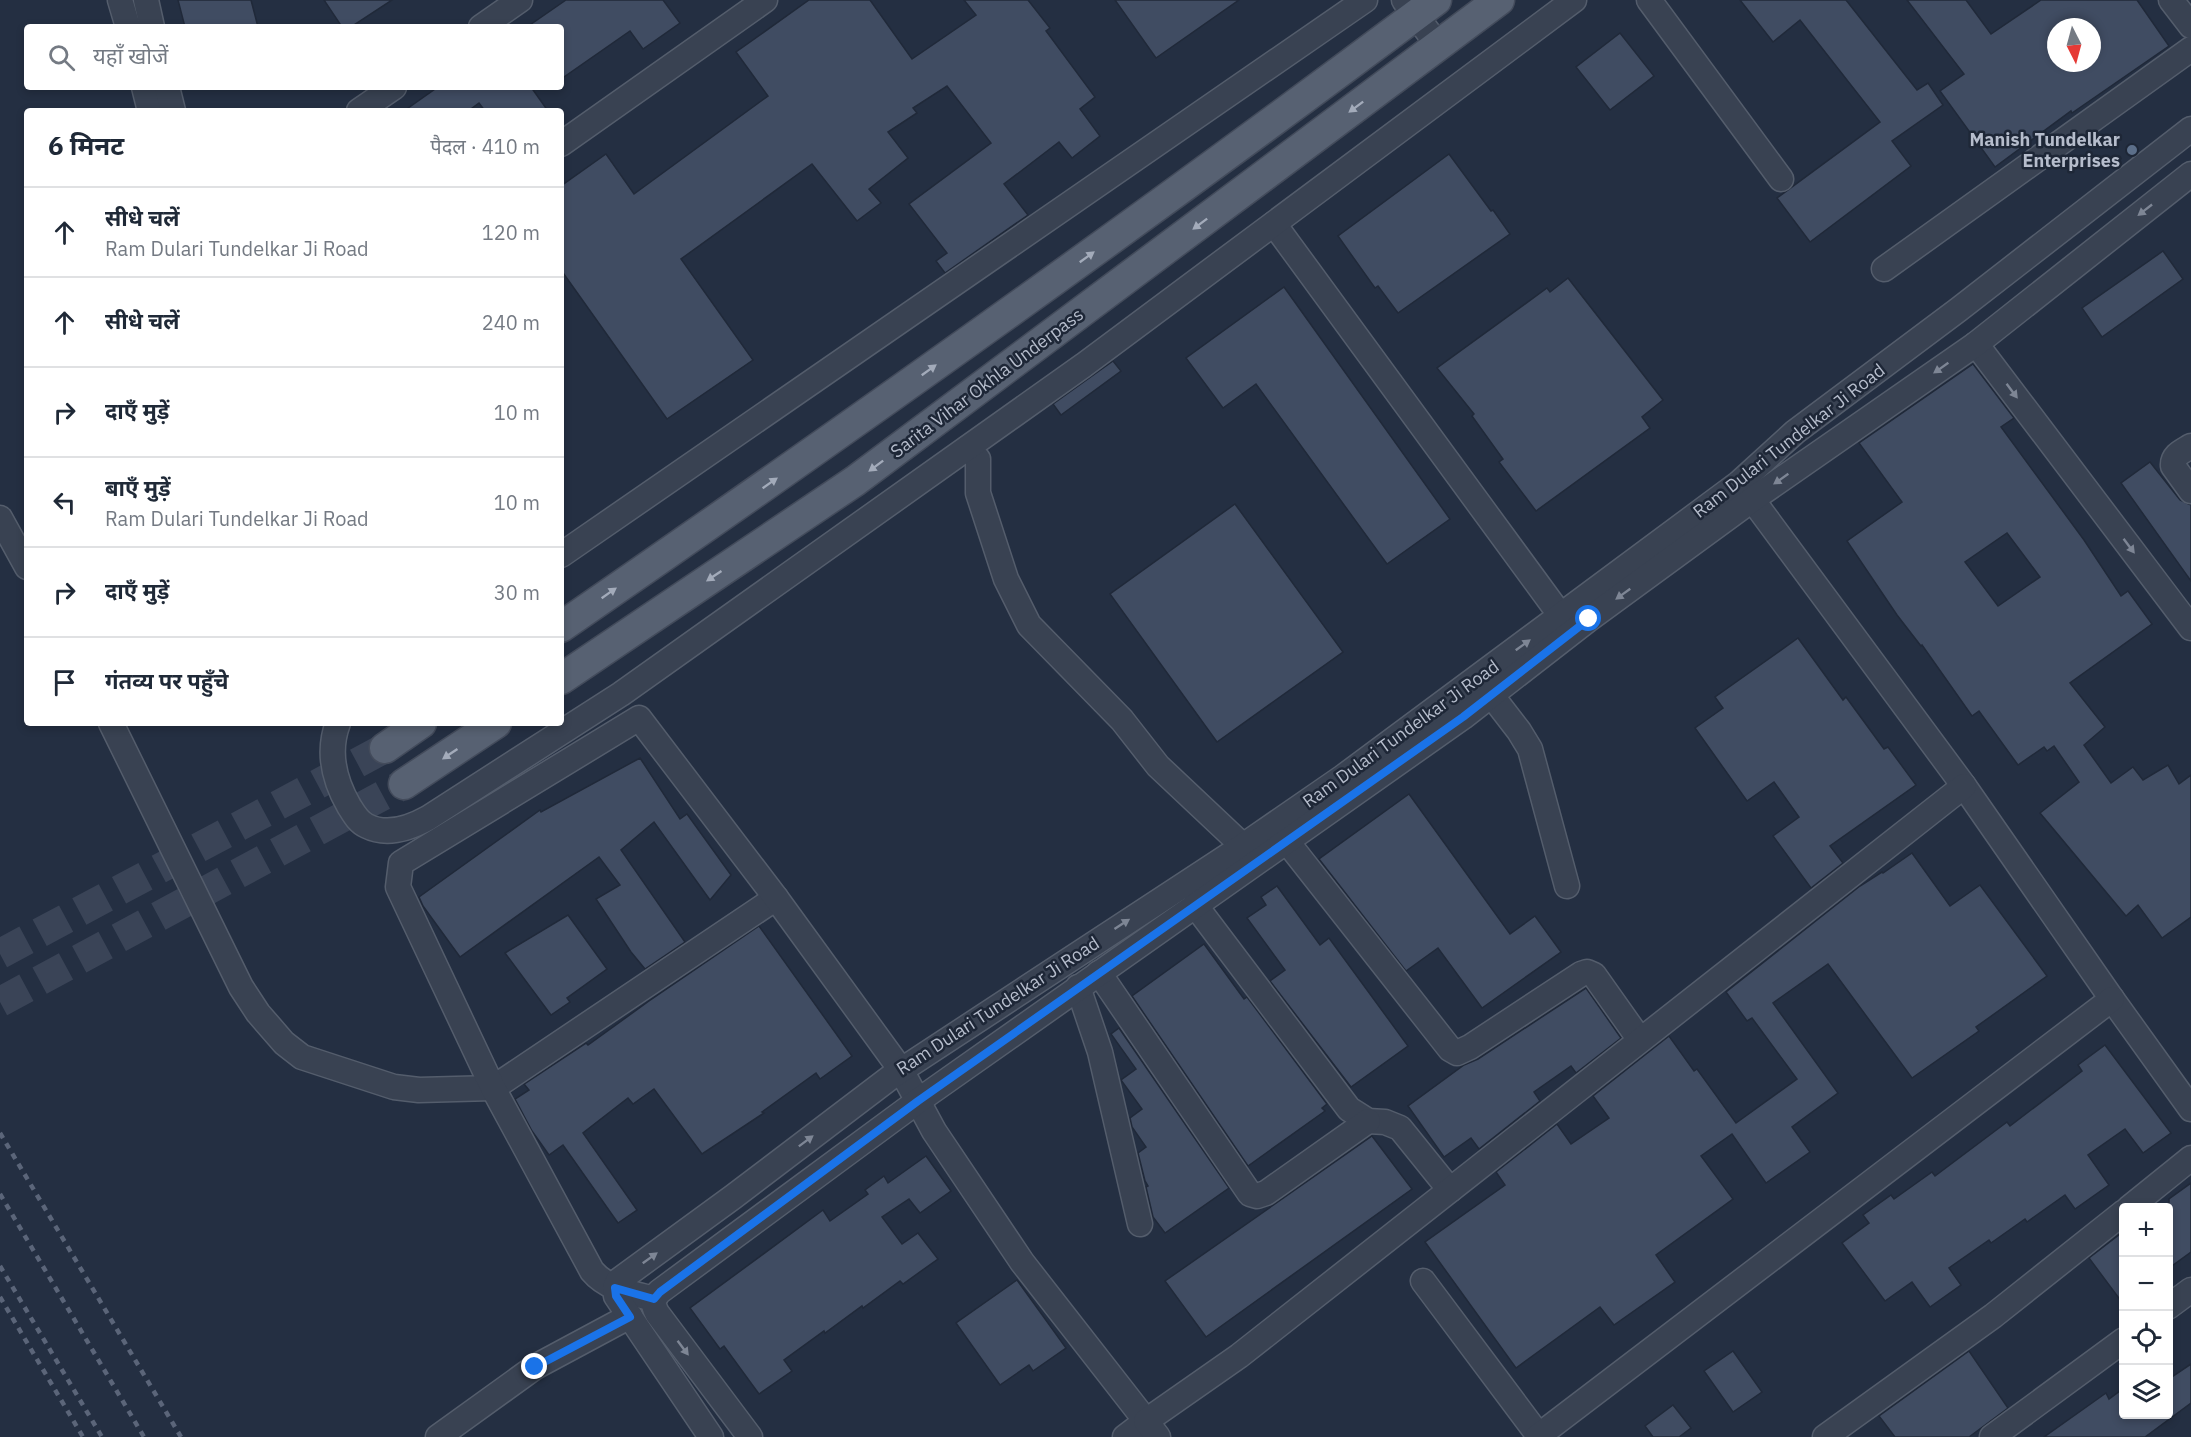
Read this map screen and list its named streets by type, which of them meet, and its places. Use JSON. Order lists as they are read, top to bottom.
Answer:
{
  "streets": {
    "main road": ["Sarita Vihar Okhla Underpass"],
    "street": ["Ram Dulari Tundelkar Ji Road"]
  },
  "places": ["Manish Tundelkar Enterprises"],
  "north": "bottom",
  "page": {
    "search": "यहाँ खोजें",
    "heading": ["6 मिनट", "पैदल · 410 m"],
    "list": [
      ["सीधे चलें", "Ram Dulari Tundelkar Ji Road", "120 m"],
      ["सीधे चलें", "240 m"],
      ["दाएँ मुड़ें", "10 m"],
      ["बाएँ मुड़ें", "Ram Dulari Tundelkar Ji Road", "10 m"],
      ["दाएँ मुड़ें", "30 m"],
      "गंतव्य पर पहुँचे"
    ],
    "map_buttons": ["+", "−"]
  }
}
